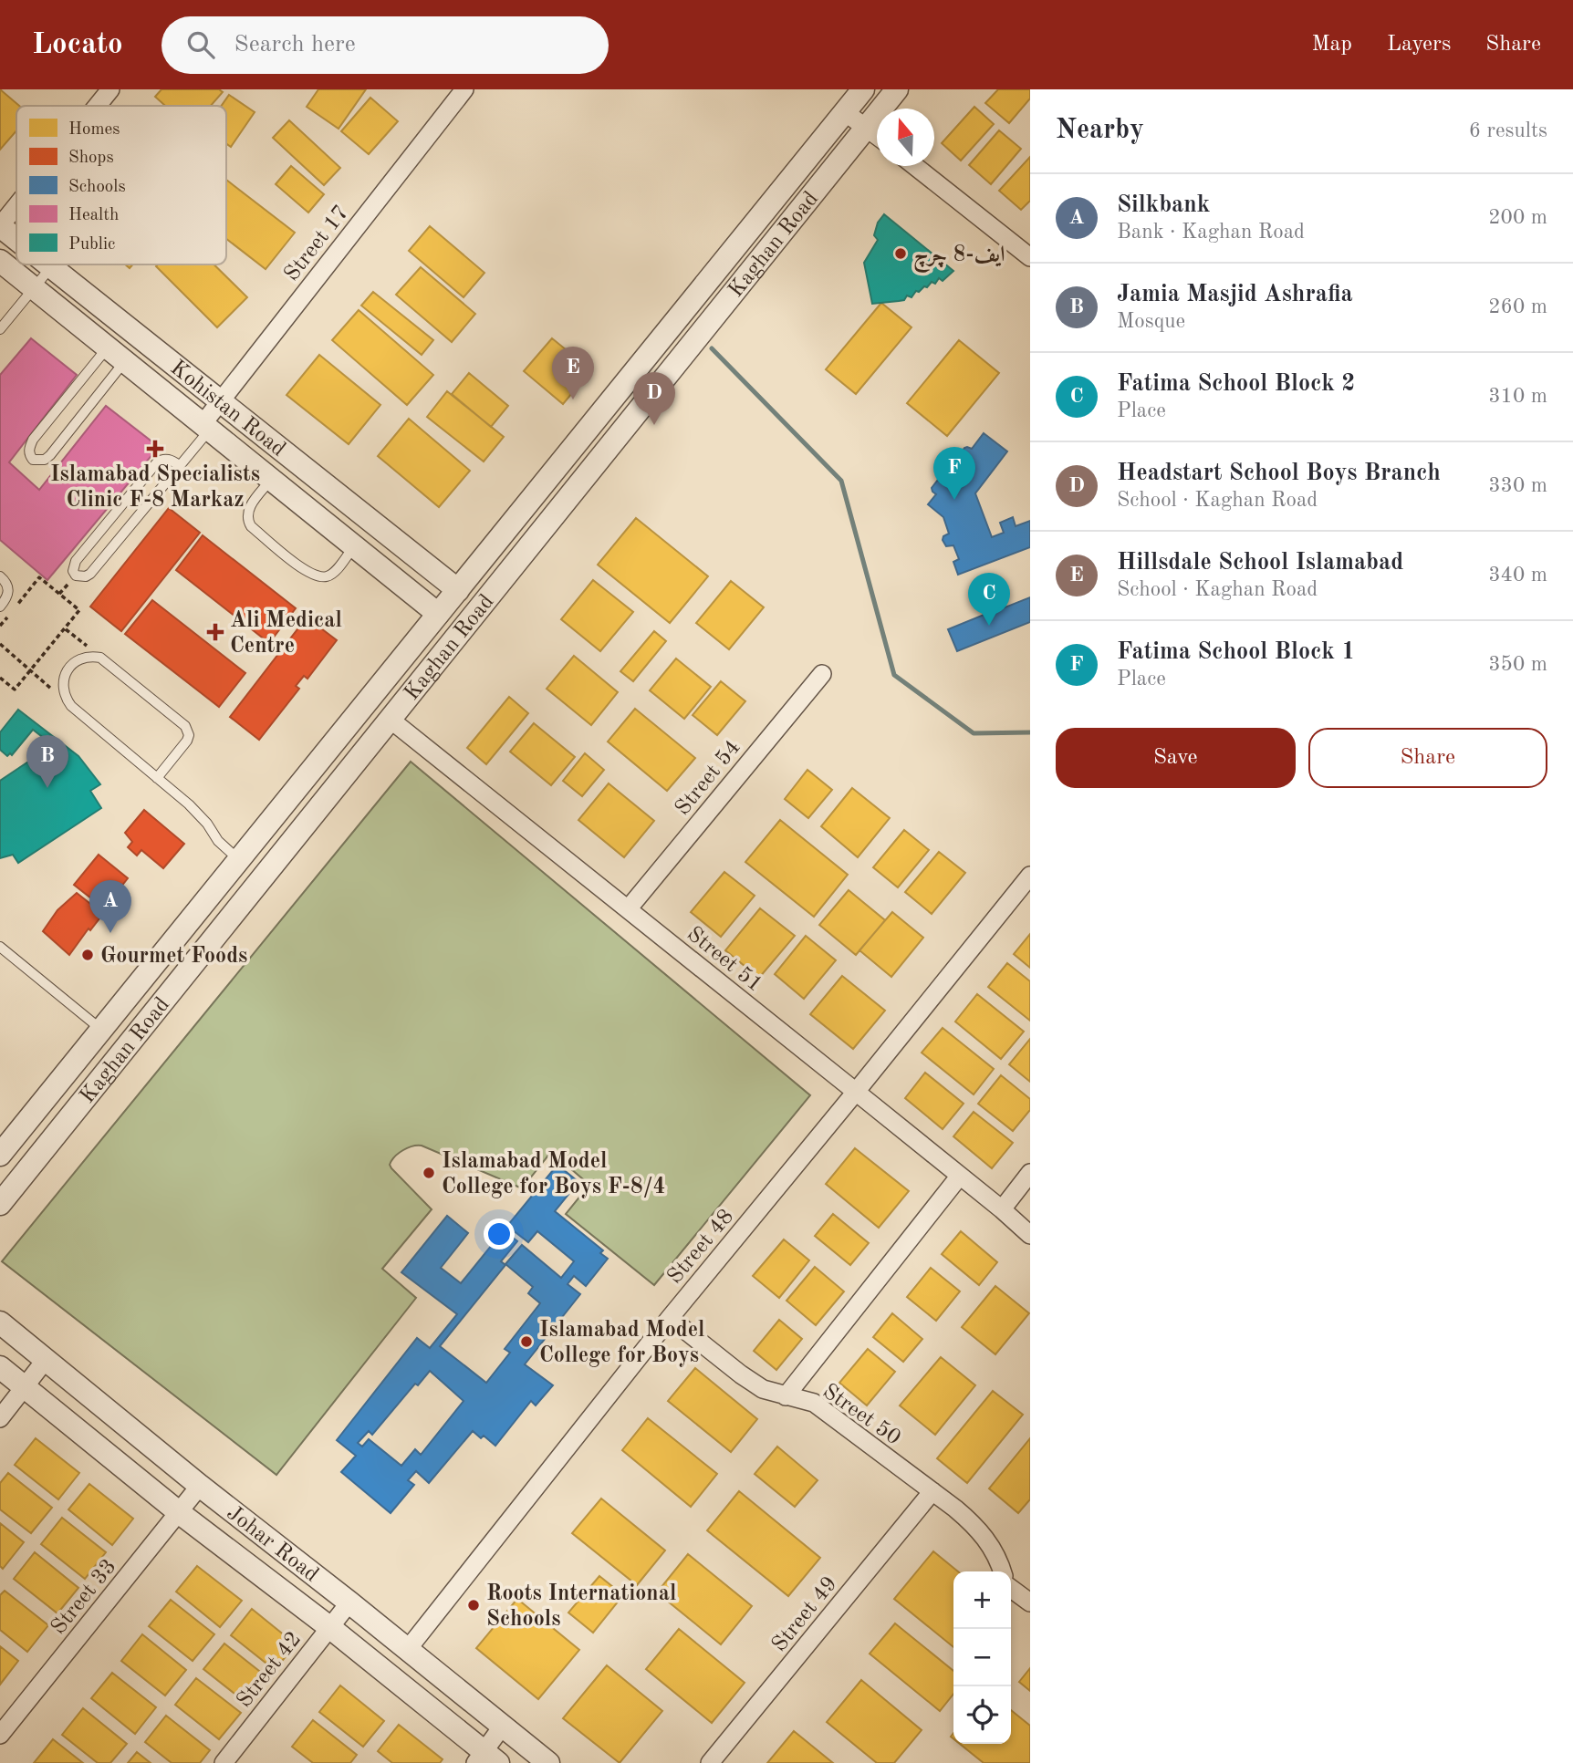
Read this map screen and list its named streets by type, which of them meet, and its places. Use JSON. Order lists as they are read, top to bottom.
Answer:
{
  "streets": {
    "street": [
      "Street 17",
      "Kaghan Road",
      "Kohistan Road",
      "Street 54",
      "Street 51",
      "Street 48",
      "Street 50",
      "Johar Road",
      "Street 33",
      "Street 49",
      "Street 42"
    ]
  },
  "crossings": [
    ["Street 17", "Kohistan Road"],
    ["Kaghan Road", "Kohistan Road"],
    ["Kaghan Road", "Street 51"],
    ["Street 54", "Street 51"],
    ["Street 51", "Street 48"],
    ["Street 48", "Street 50"],
    ["Street 48", "Johar Road"],
    ["Street 50", "Street 49"],
    ["Johar Road", "Street 33"],
    ["Johar Road", "Street 42"]
  ],
  "places": {
    "other": [
      "ایف-8 چرچ",
      "Gourmet Foods",
      "Islamabad Model College for Boys F-8/4",
      "Islamabad Model College for Boys",
      "Roots International Schools"
    ],
    "health": ["Islamabad Specialists Clinic F-8 Markaz", "Ali Medical Centre"]
  },
  "legend": [
    "Homes",
    "Shops",
    "Schools",
    "Health",
    "Public"
  ],
  "north": "top",
  "page": {
    "header": "Locato",
    "search": "Search here",
    "nav": ["Map", "Layers", "Share"],
    "heading": ["Nearby", "6 results"],
    "list": [
      {
        "mark": "A",
        "name": "Silkbank",
        "note": "Bank · Kaghan Road",
        "value": "200 m"
      },
      {
        "mark": "B",
        "name": "Jamia Masjid Ashrafia",
        "note": "Mosque",
        "value": "260 m"
      },
      {
        "mark": "C",
        "name": "Fatima School Block 2",
        "note": "Place",
        "value": "310 m"
      },
      {
        "mark": "D",
        "name": "Headstart School Boys Branch",
        "note": "School · Kaghan Road",
        "value": "330 m"
      },
      {
        "mark": "E",
        "name": "Hillsdale School Islamabad",
        "note": "School · Kaghan Road",
        "value": "340 m"
      },
      {
        "mark": "F",
        "name": "Fatima School Block 1",
        "note": "Place",
        "value": "350 m"
      }
    ],
    "pins": [
      "E",
      "D",
      "F",
      "C",
      "B",
      "A"
    ],
    "buttons": ["Save", "Share"],
    "map_buttons": ["+", "−"]
  }
}
